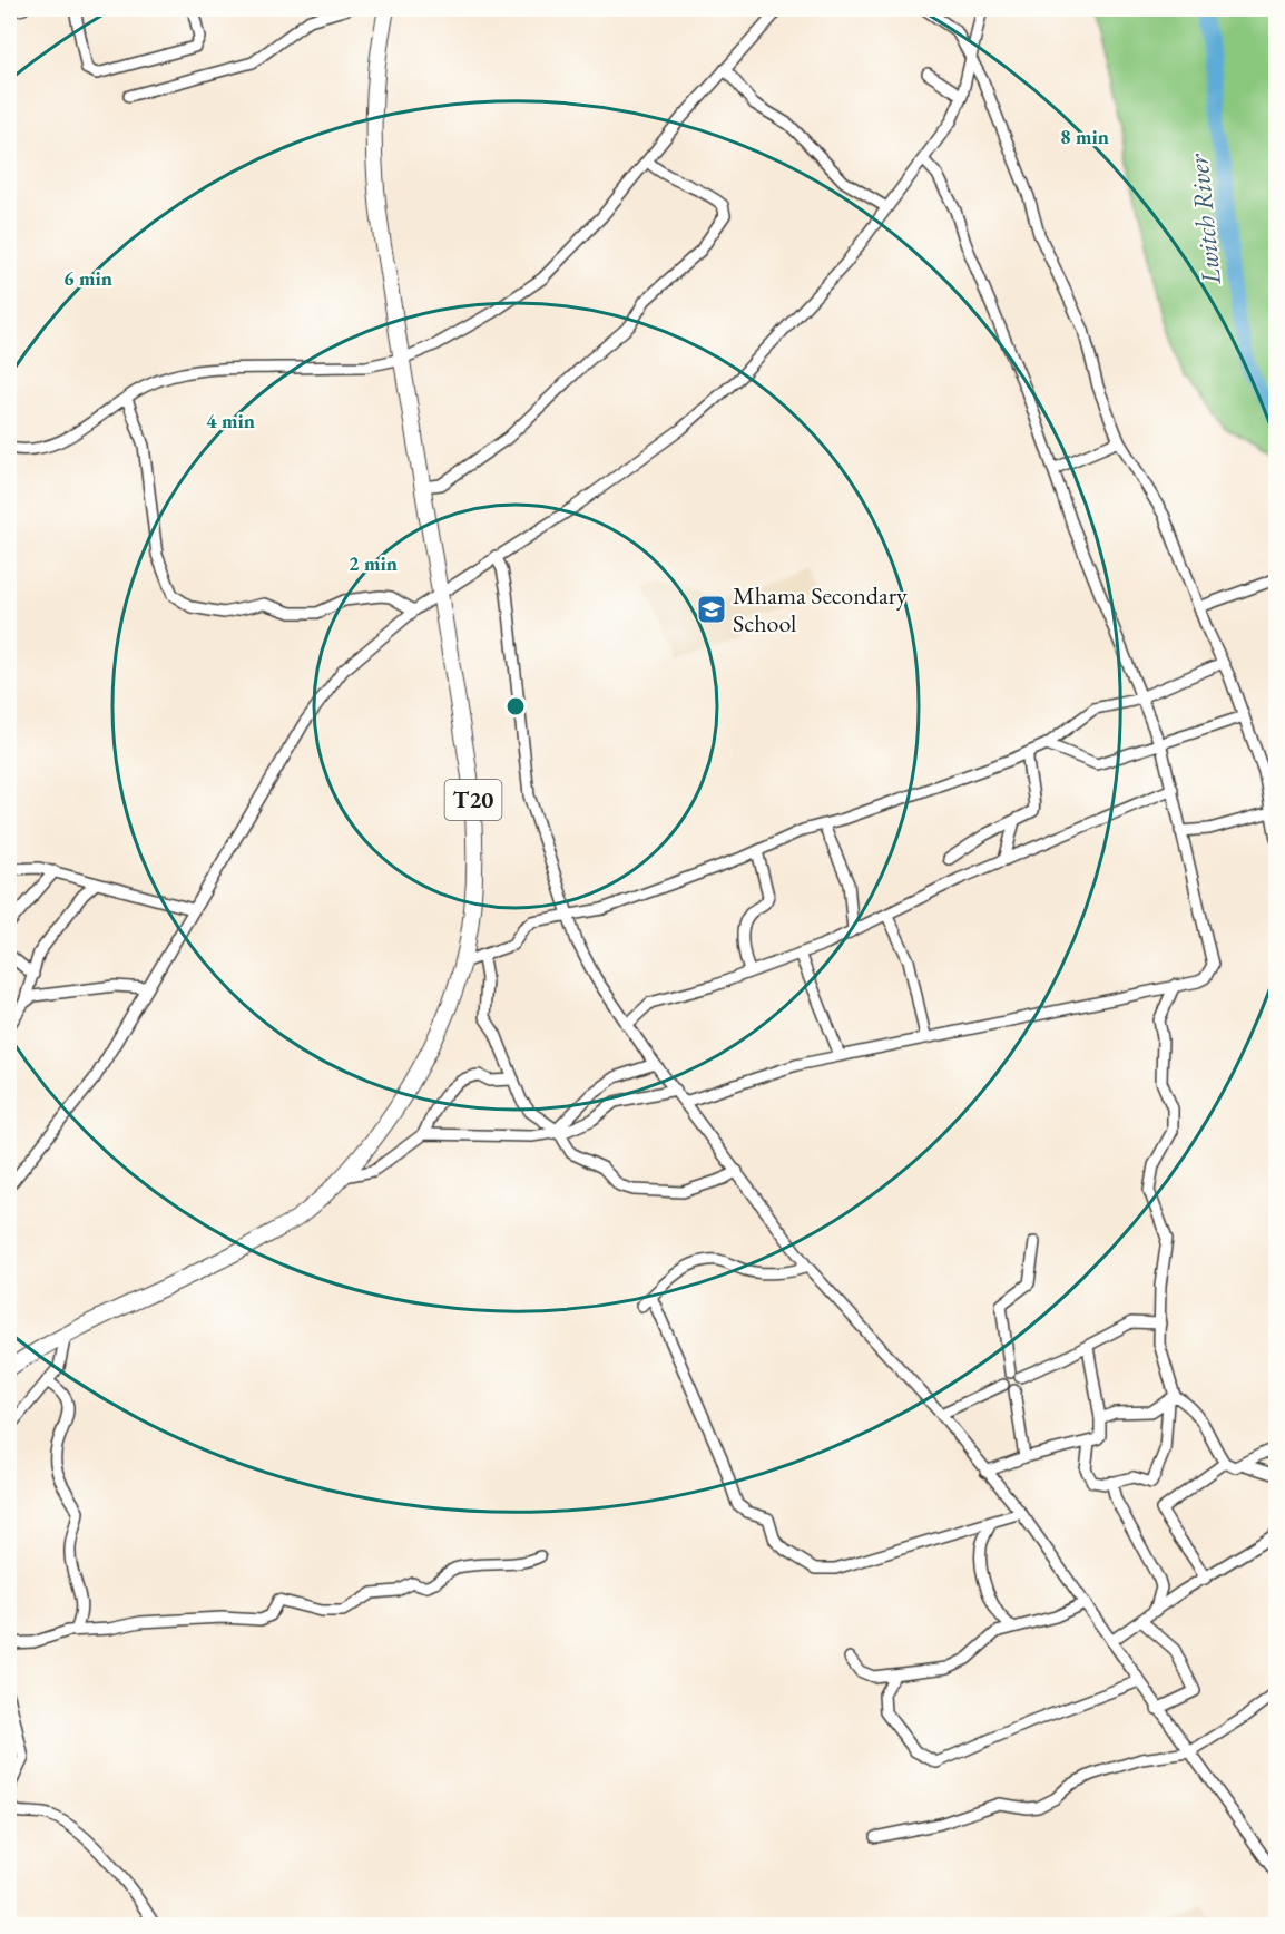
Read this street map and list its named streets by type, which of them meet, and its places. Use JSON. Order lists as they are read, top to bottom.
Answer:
{
  "streets": {
    "main road": ["T20"]
  },
  "water": ["Lwitch River"],
  "places": {
    "school or university": ["Mhama Secondary School"]
  },
  "rings": [
    "8 min",
    "6 min",
    "4 min",
    "2 min"
  ]
}
